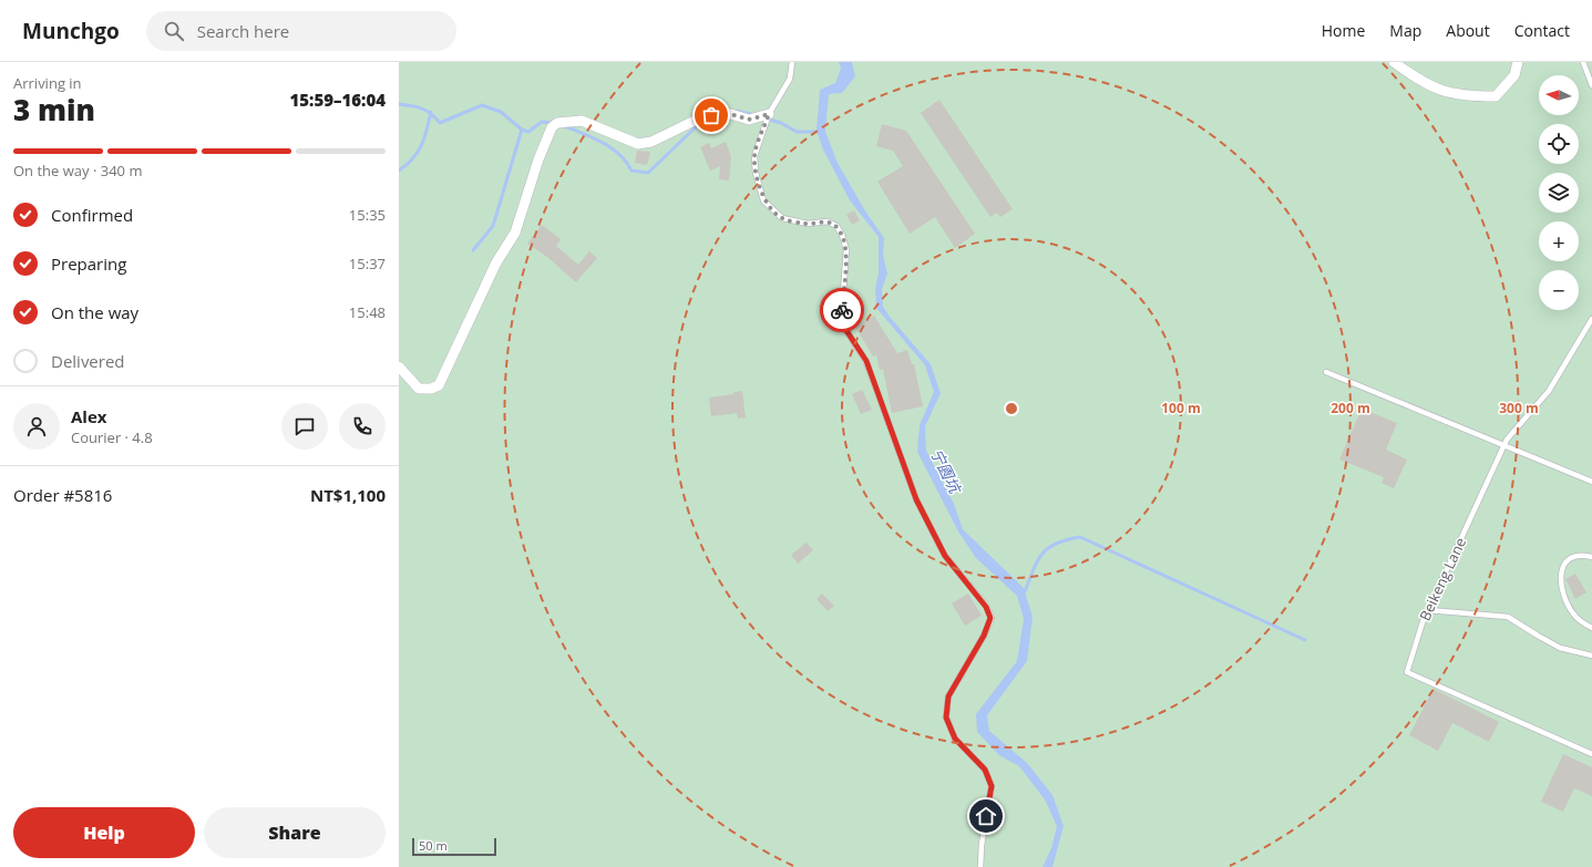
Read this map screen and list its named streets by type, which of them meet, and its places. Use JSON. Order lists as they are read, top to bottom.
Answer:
{
  "streets": {
    "lane": ["Beikeng Lane"]
  },
  "water": ["宁園坑"],
  "scale_bar": "50 m",
  "north": "left",
  "page": {
    "header": "Munchgo",
    "search": "Search here",
    "nav": [
      "Home",
      "Map",
      "About",
      "Contact"
    ],
    "heading": ["3 min", "Arriving in", "15:59–16:04"],
    "panel": [
      "Alex",
      "Courier · 4.8",
      "Order #5816",
      "NT$1,100"
    ],
    "map_buttons": ["+", "−"],
    "bar": "On the way · 340 m",
    "list": [
      ["Confirmed", "15:35"],
      ["Preparing", "15:37"],
      ["On the way", "15:48"],
      "Delivered"
    ],
    "buttons": ["Help", "Share"],
    "scale": "50 m"
  },
  "rings": ["100 m", "200 m", "300 m"]
}
